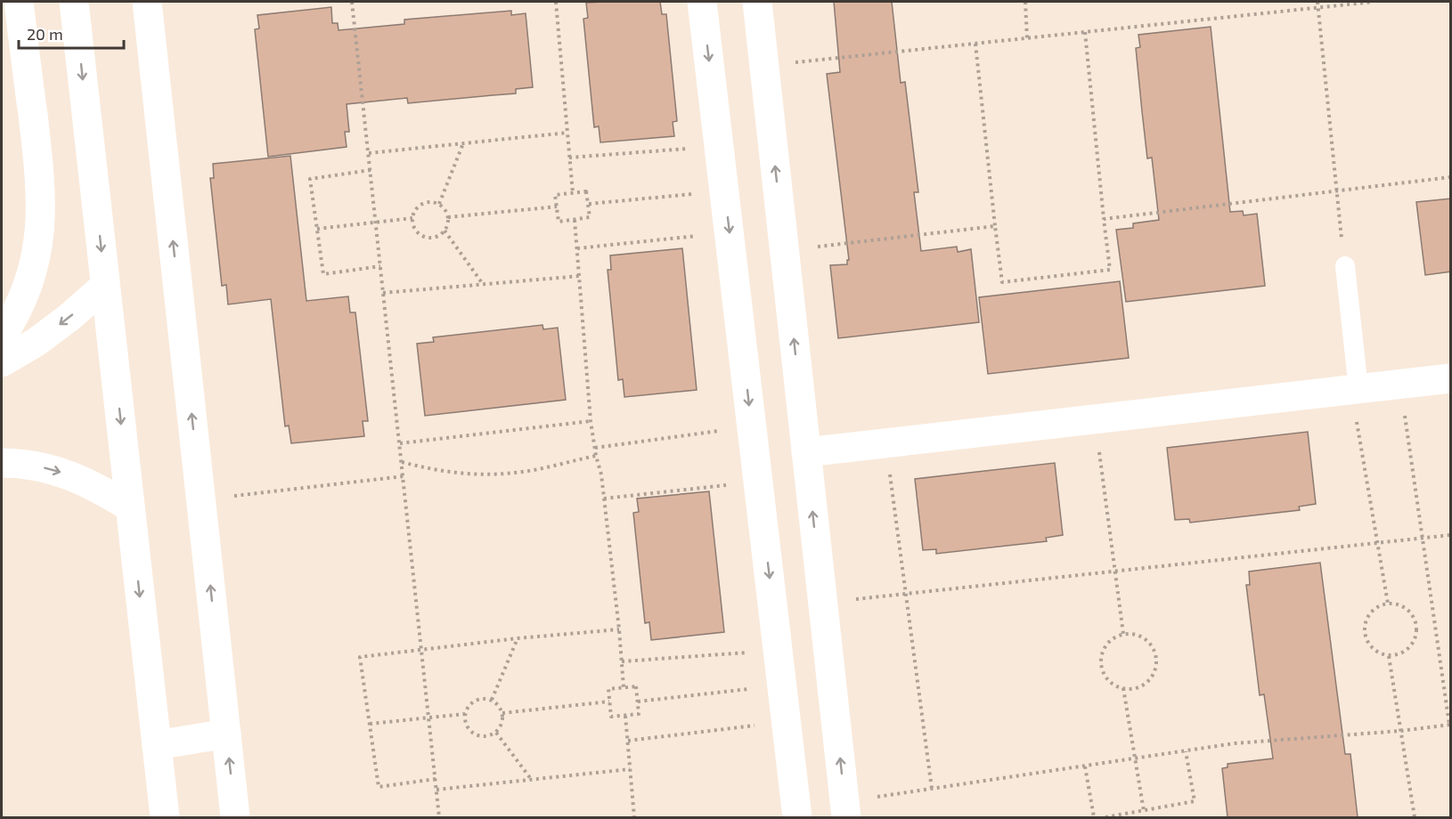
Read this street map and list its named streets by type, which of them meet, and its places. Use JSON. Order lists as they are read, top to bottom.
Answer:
{
  "scale_bar": "20 m"
}
